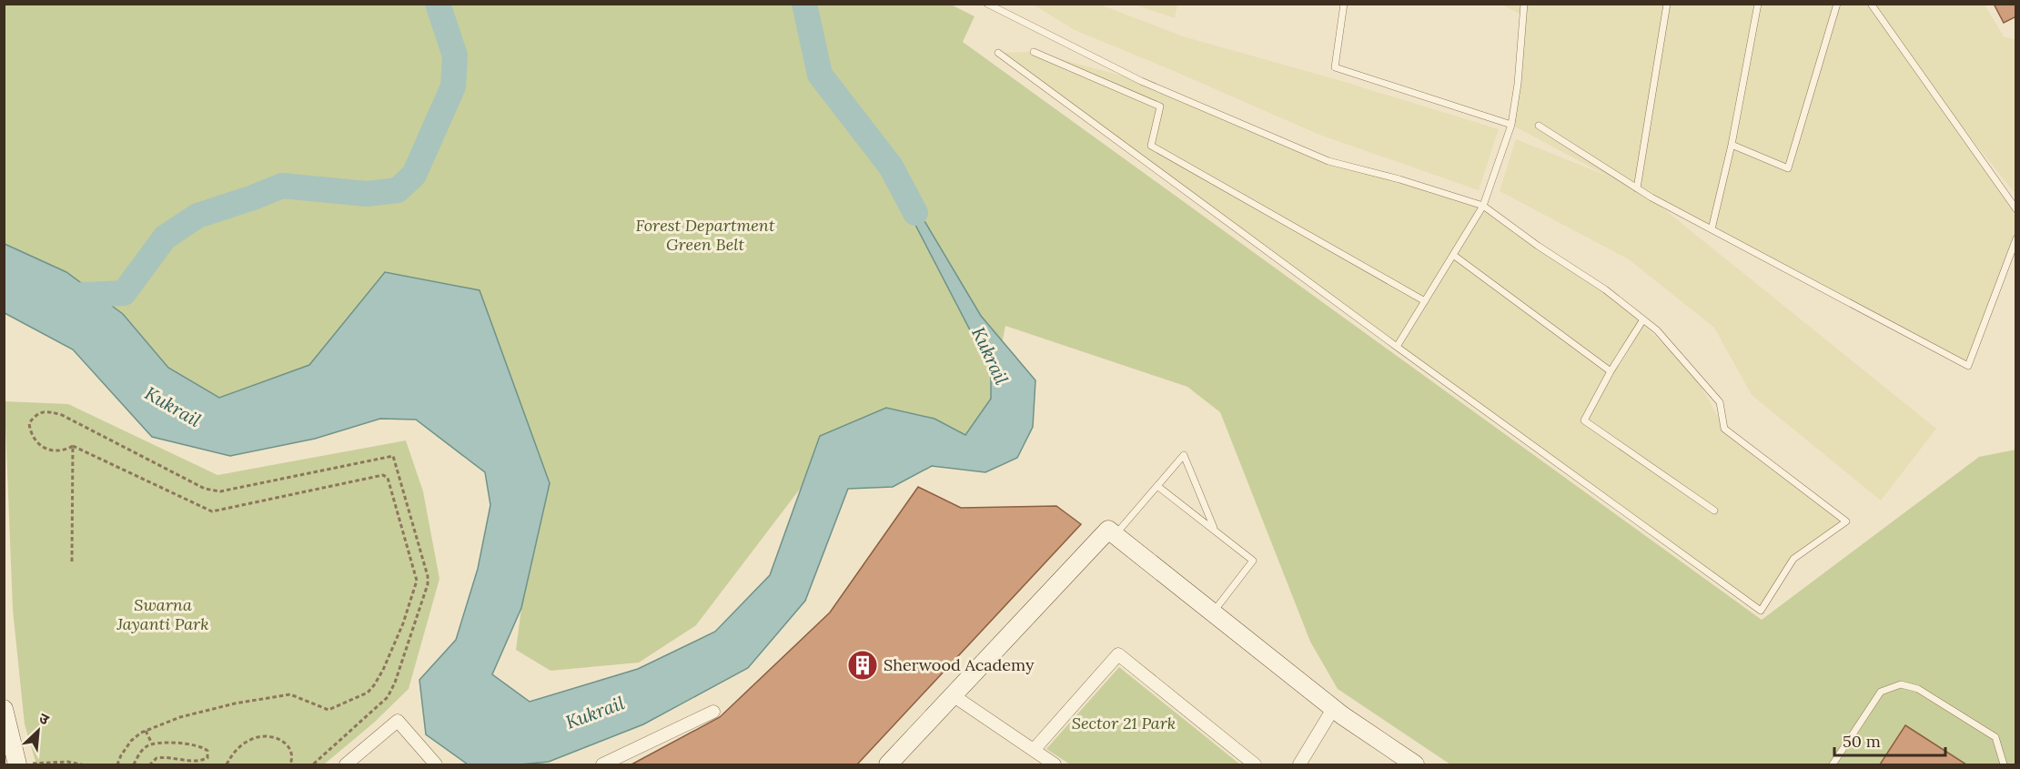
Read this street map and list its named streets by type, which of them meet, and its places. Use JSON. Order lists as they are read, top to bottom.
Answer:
{
  "water": ["Kukrail"],
  "parks": ["Forest Department Green Belt", "Swarna Jayanti Park", "Sector 21 Park"],
  "places": {
    "building": ["Sherwood Academy"]
  },
  "scale_bar": "50 m",
  "north": "top right"
}
